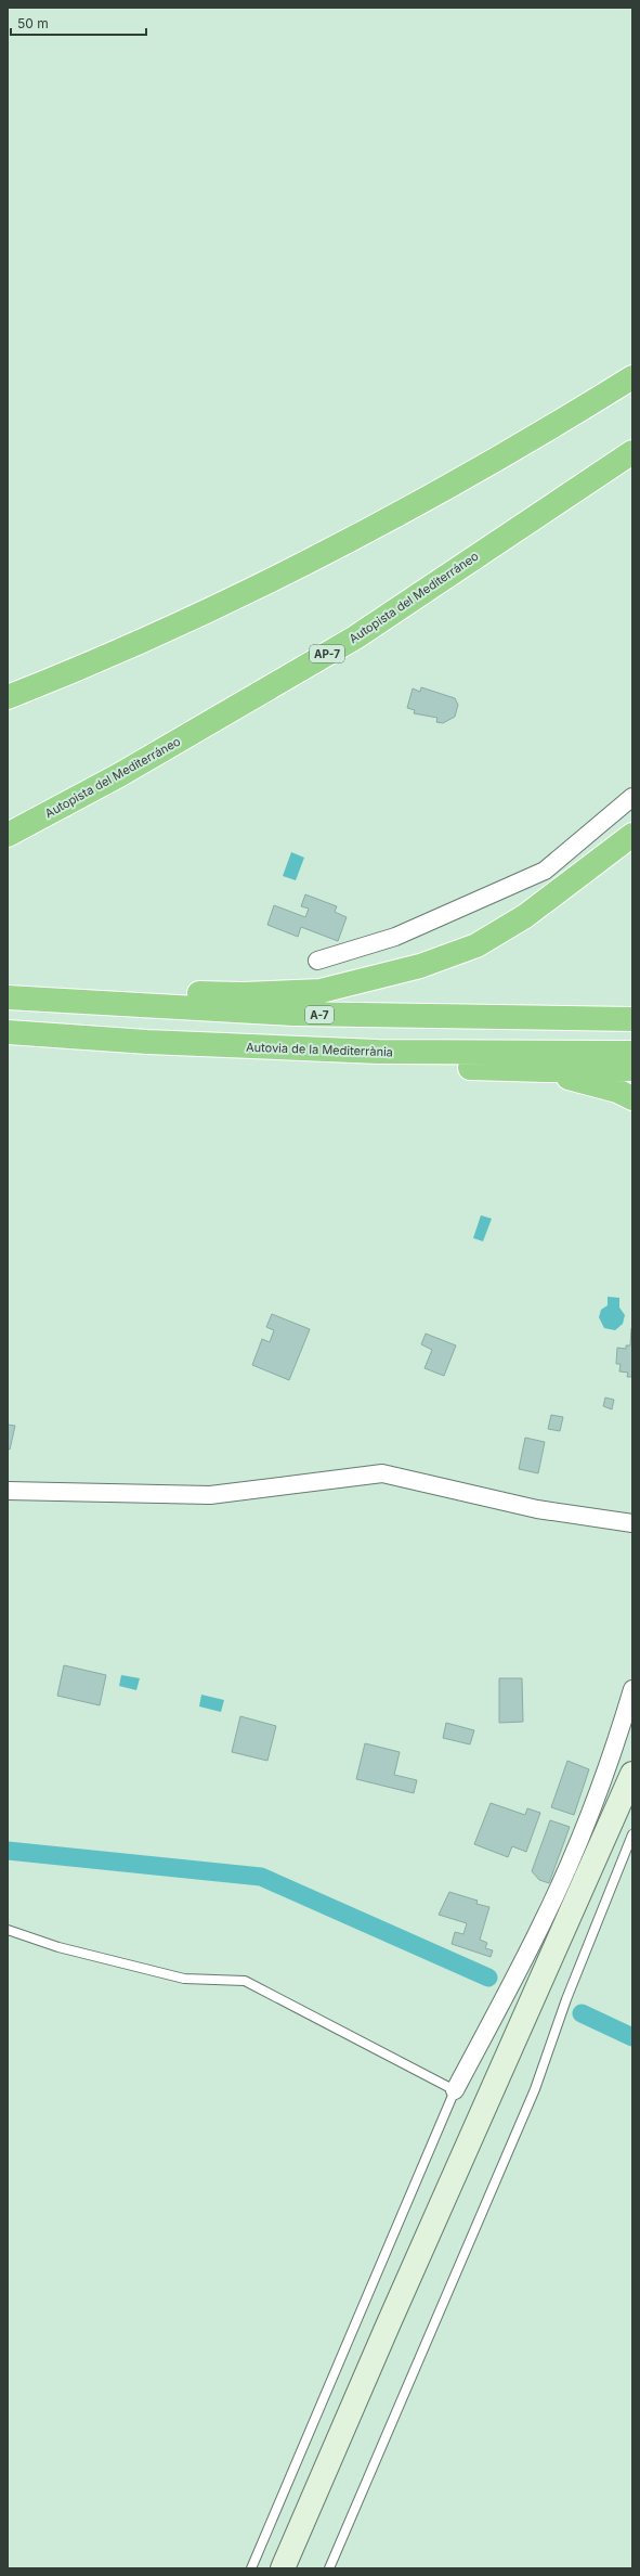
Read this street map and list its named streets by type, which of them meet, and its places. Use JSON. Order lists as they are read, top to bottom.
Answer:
{
  "streets": {
    "highway": [
      "Autopista del Mediterráneo",
      "AP-7",
      "A-7",
      "Autovia de la Mediterrània"
    ]
  },
  "scale_bar": "50 m"
}
